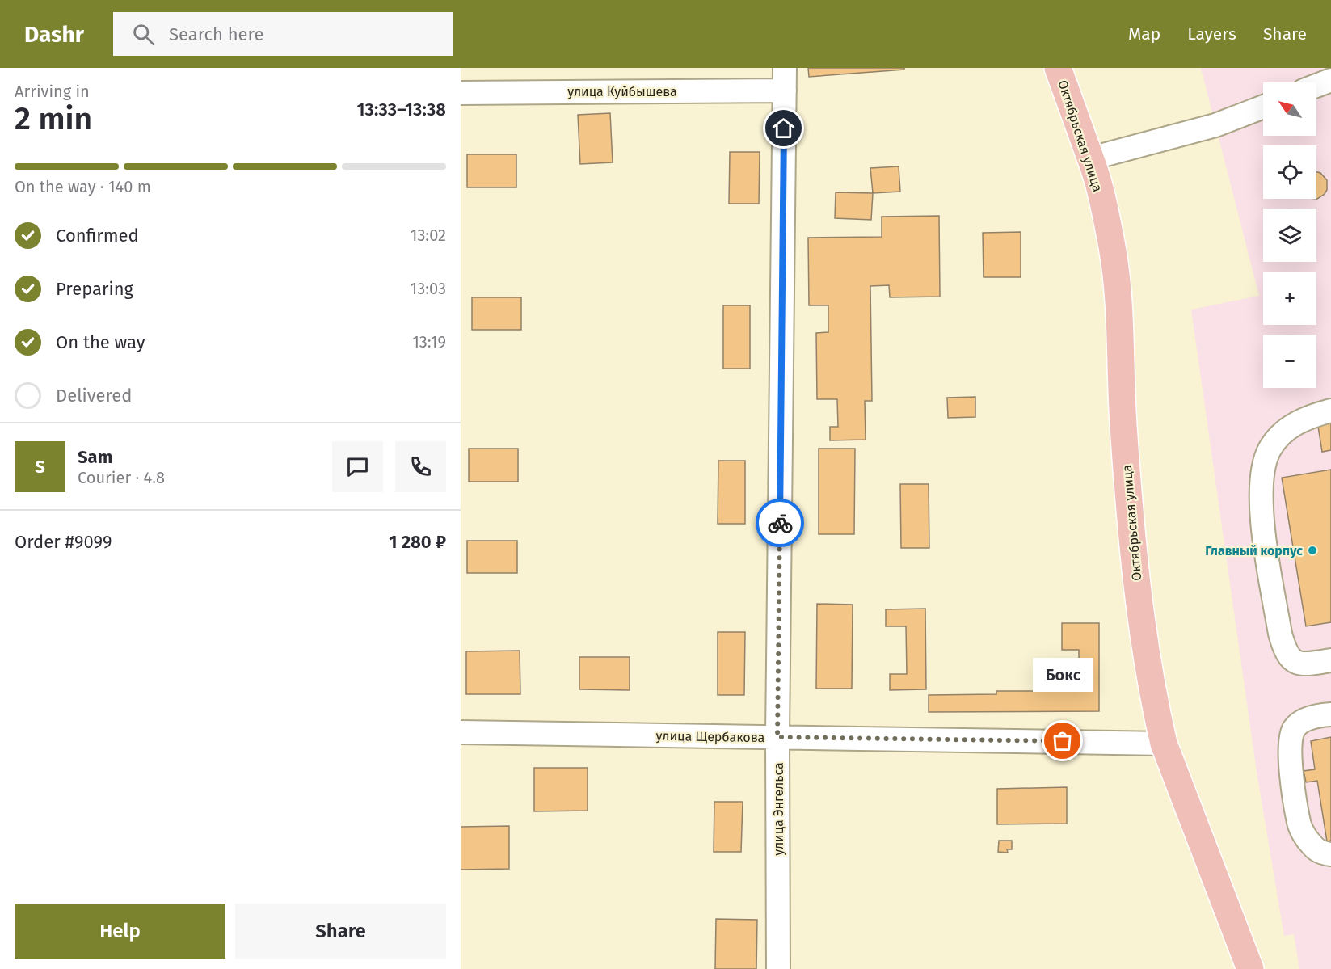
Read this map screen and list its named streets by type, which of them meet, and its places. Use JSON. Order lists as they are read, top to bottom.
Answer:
{
  "streets": {
    "main road": ["Октябрьская улица"],
    "street": ["улица Куйбышева", "улица Щербакова", "улица Энгельса"]
  },
  "crossings": [
    ["улица Куйбышева", "улица Энгельса"],
    ["Октябрьская улица", "улица Щербакова"],
    ["улица Щербакова", "улица Энгельса"]
  ],
  "places": ["Главный корпус", "Бокс"],
  "north": "top left",
  "page": {
    "header": "Dashr",
    "search": "Search here",
    "nav": ["Map", "Layers", "Share"],
    "heading": ["2 min", "Arriving in", "13:33–13:38"],
    "panel": [
      "Sam",
      "Courier · 4.8",
      "Order #9099",
      "1 280 ₽"
    ],
    "map_buttons": ["+", "−"],
    "bar": "On the way · 140 m",
    "list": [
      ["Confirmed", "13:02"],
      ["Preparing", "13:03"],
      ["On the way", "13:19"],
      "Delivered"
    ],
    "round": "S",
    "bubble": "Бокс",
    "buttons": ["Help", "Share"]
  }
}
